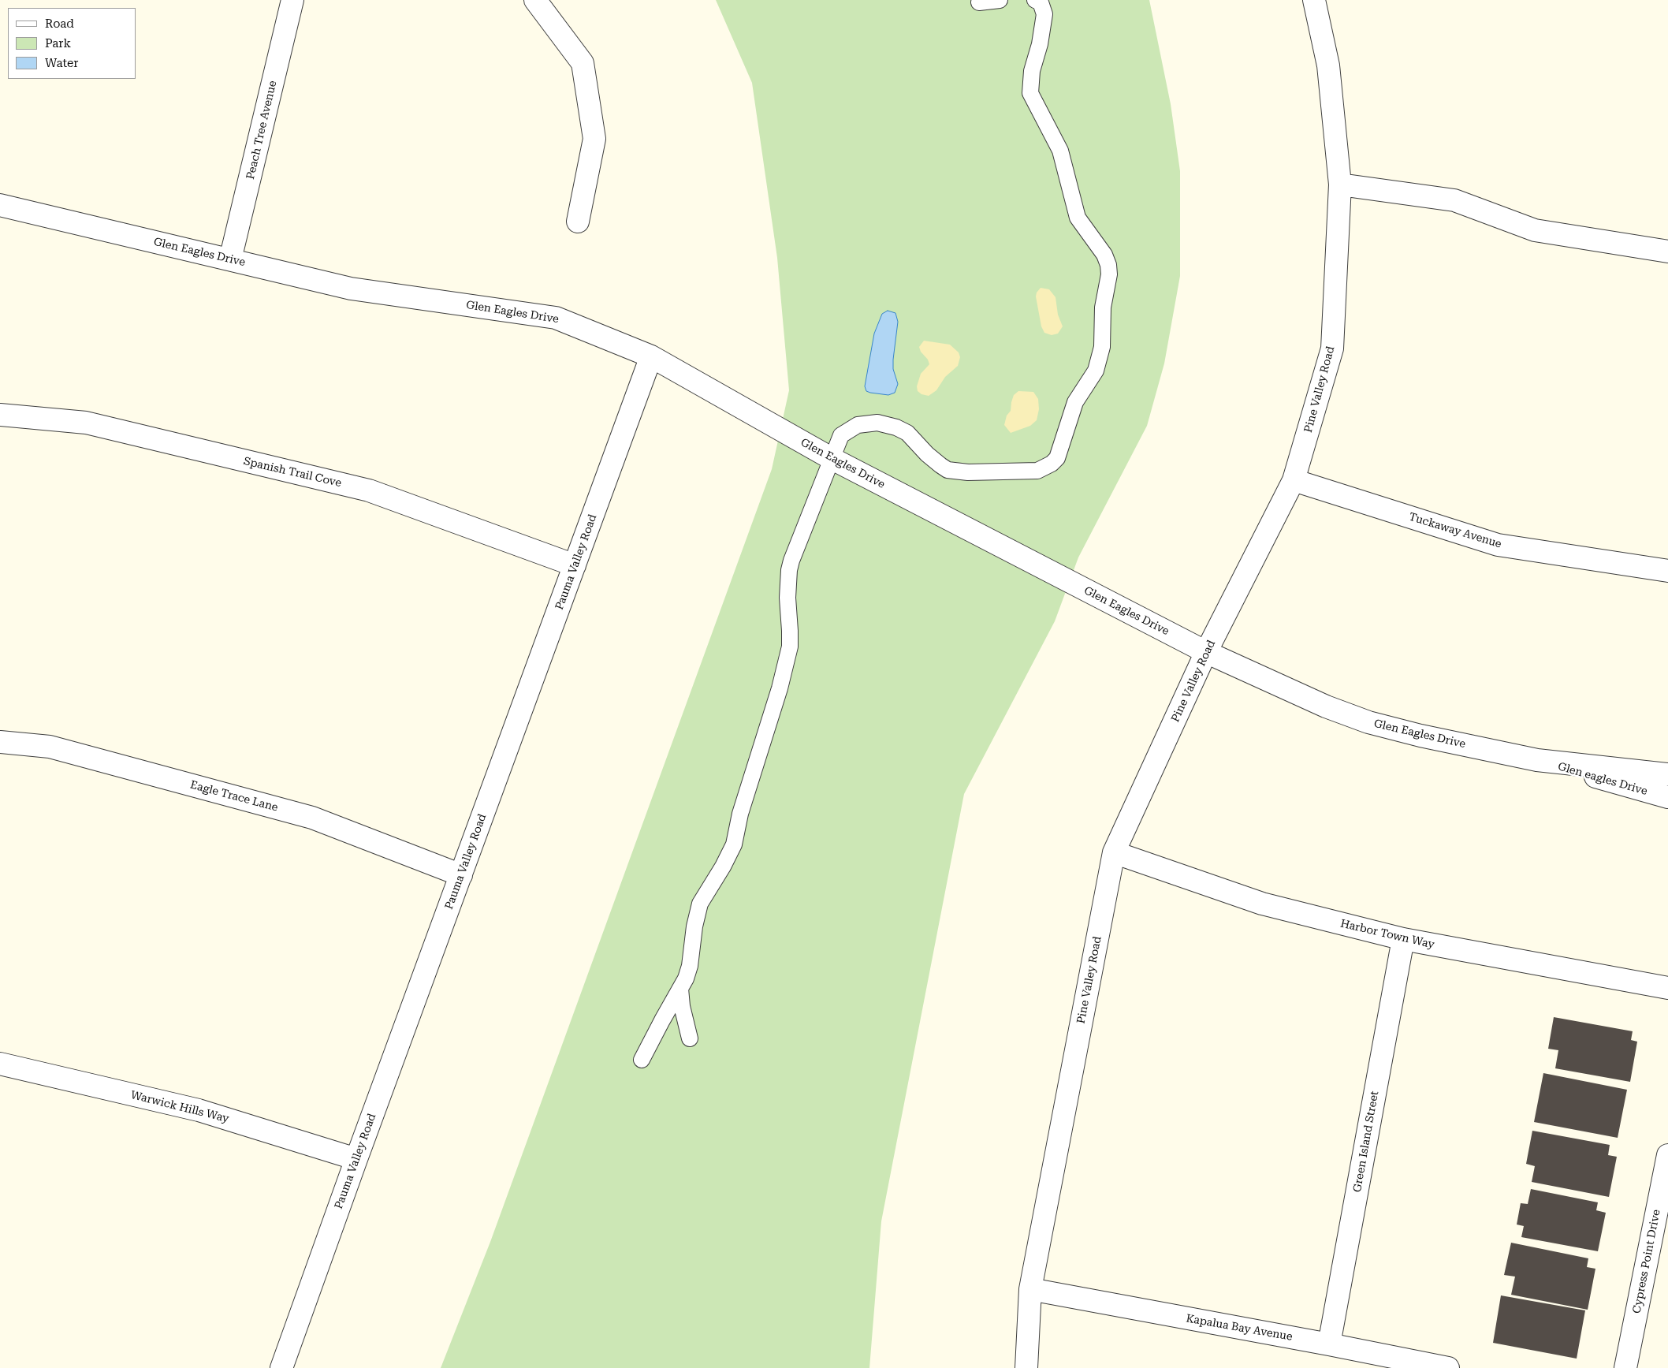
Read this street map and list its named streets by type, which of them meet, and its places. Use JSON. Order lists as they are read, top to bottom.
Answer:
{
  "streets": {
    "street": [
      "Peach Tree Avenue",
      "Glen Eagles Drive",
      "Pine Valley Road",
      "Spanish Trail Cove",
      "Tuckaway Avenue",
      "Pauma Valley Road",
      "Glen eagles Drive",
      "Eagle Trace Lane",
      "Harbor Town Way",
      "Warwick Hills Way",
      "Green Island Street",
      "Cypress Point Drive",
      "Kapalua Bay Avenue"
    ]
  },
  "crossings": [
    ["Peach Tree Avenue", "Glen Eagles Drive"],
    ["Glen Eagles Drive", "Pine Valley Road"],
    ["Glen Eagles Drive", "Pauma Valley Road"],
    ["Glen Eagles Drive", "Glen eagles Drive"],
    ["Pine Valley Road", "Tuckaway Avenue"],
    ["Pine Valley Road", "Harbor Town Way"],
    ["Pine Valley Road", "Kapalua Bay Avenue"],
    ["Spanish Trail Cove", "Pauma Valley Road"],
    ["Pauma Valley Road", "Eagle Trace Lane"],
    ["Pauma Valley Road", "Warwick Hills Way"],
    ["Harbor Town Way", "Green Island Street"],
    ["Green Island Street", "Kapalua Bay Avenue"]
  ],
  "legend": ["Road", "Park", "Water"]
}
